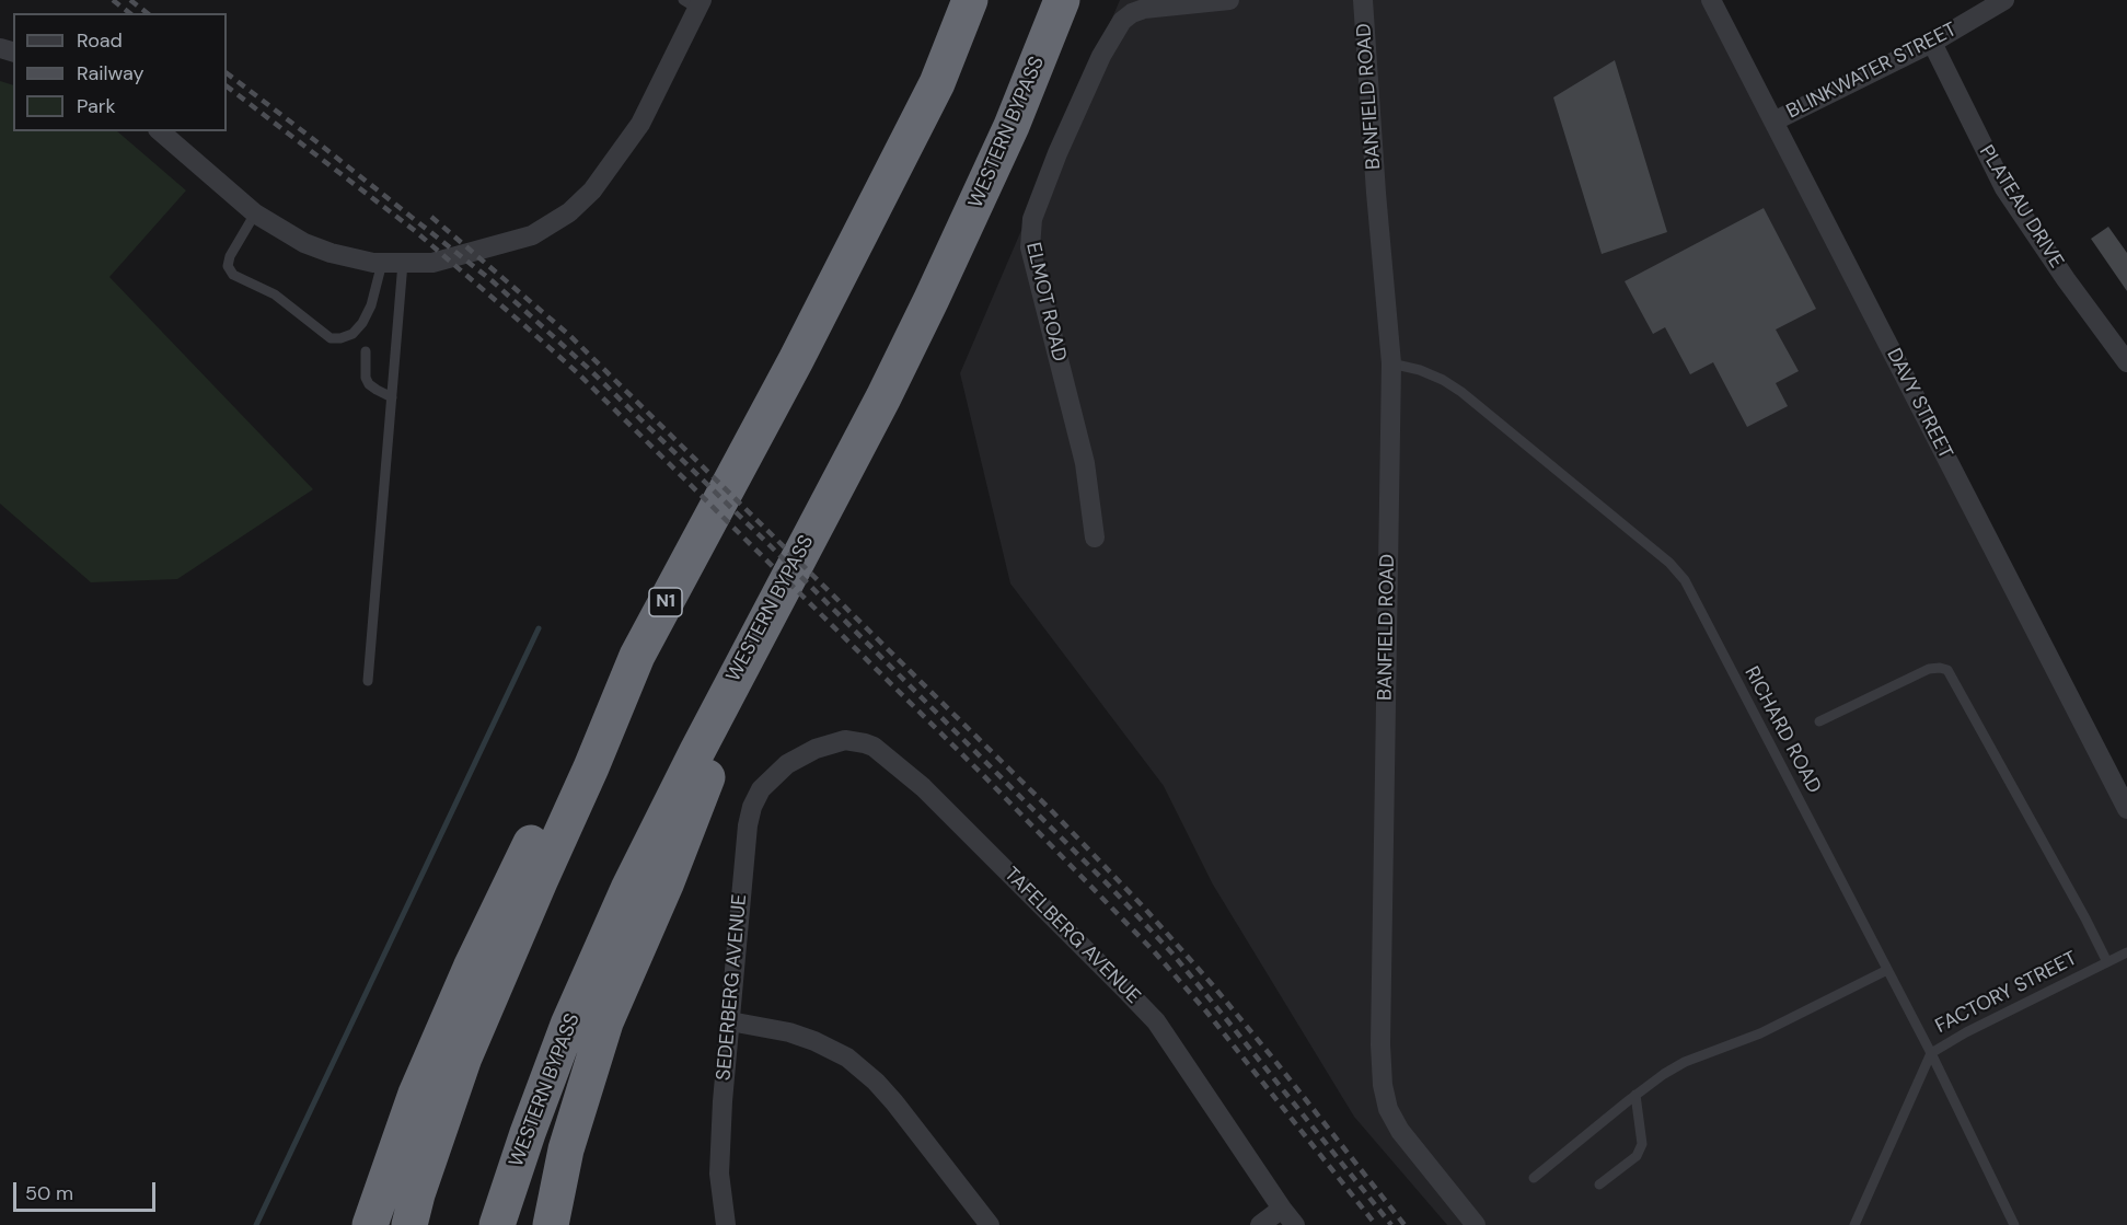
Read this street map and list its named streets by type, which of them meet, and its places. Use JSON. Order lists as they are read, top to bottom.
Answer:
{
  "streets": {
    "highway": ["WESTERN BYPASS", "N1"],
    "street": [
      "BLINKWATER STREET",
      "BANFIELD ROAD",
      "PLATEAU DRIVE",
      "ELMOT ROAD",
      "DAVY STREET",
      "TAFELBERG AVENUE",
      "SEDERBERG AVENUE"
    ],
    "lane": ["RICHARD ROAD", "FACTORY STREET"]
  },
  "crossings": [
    ["BLINKWATER STREET", "PLATEAU DRIVE"],
    ["BLINKWATER STREET", "DAVY STREET"],
    ["BANFIELD ROAD", "RICHARD ROAD"],
    ["RICHARD ROAD", "FACTORY STREET"],
    ["TAFELBERG AVENUE", "SEDERBERG AVENUE"]
  ],
  "legend": ["Road", "Railway", "Park"],
  "scale_bar": "50 m"
}
